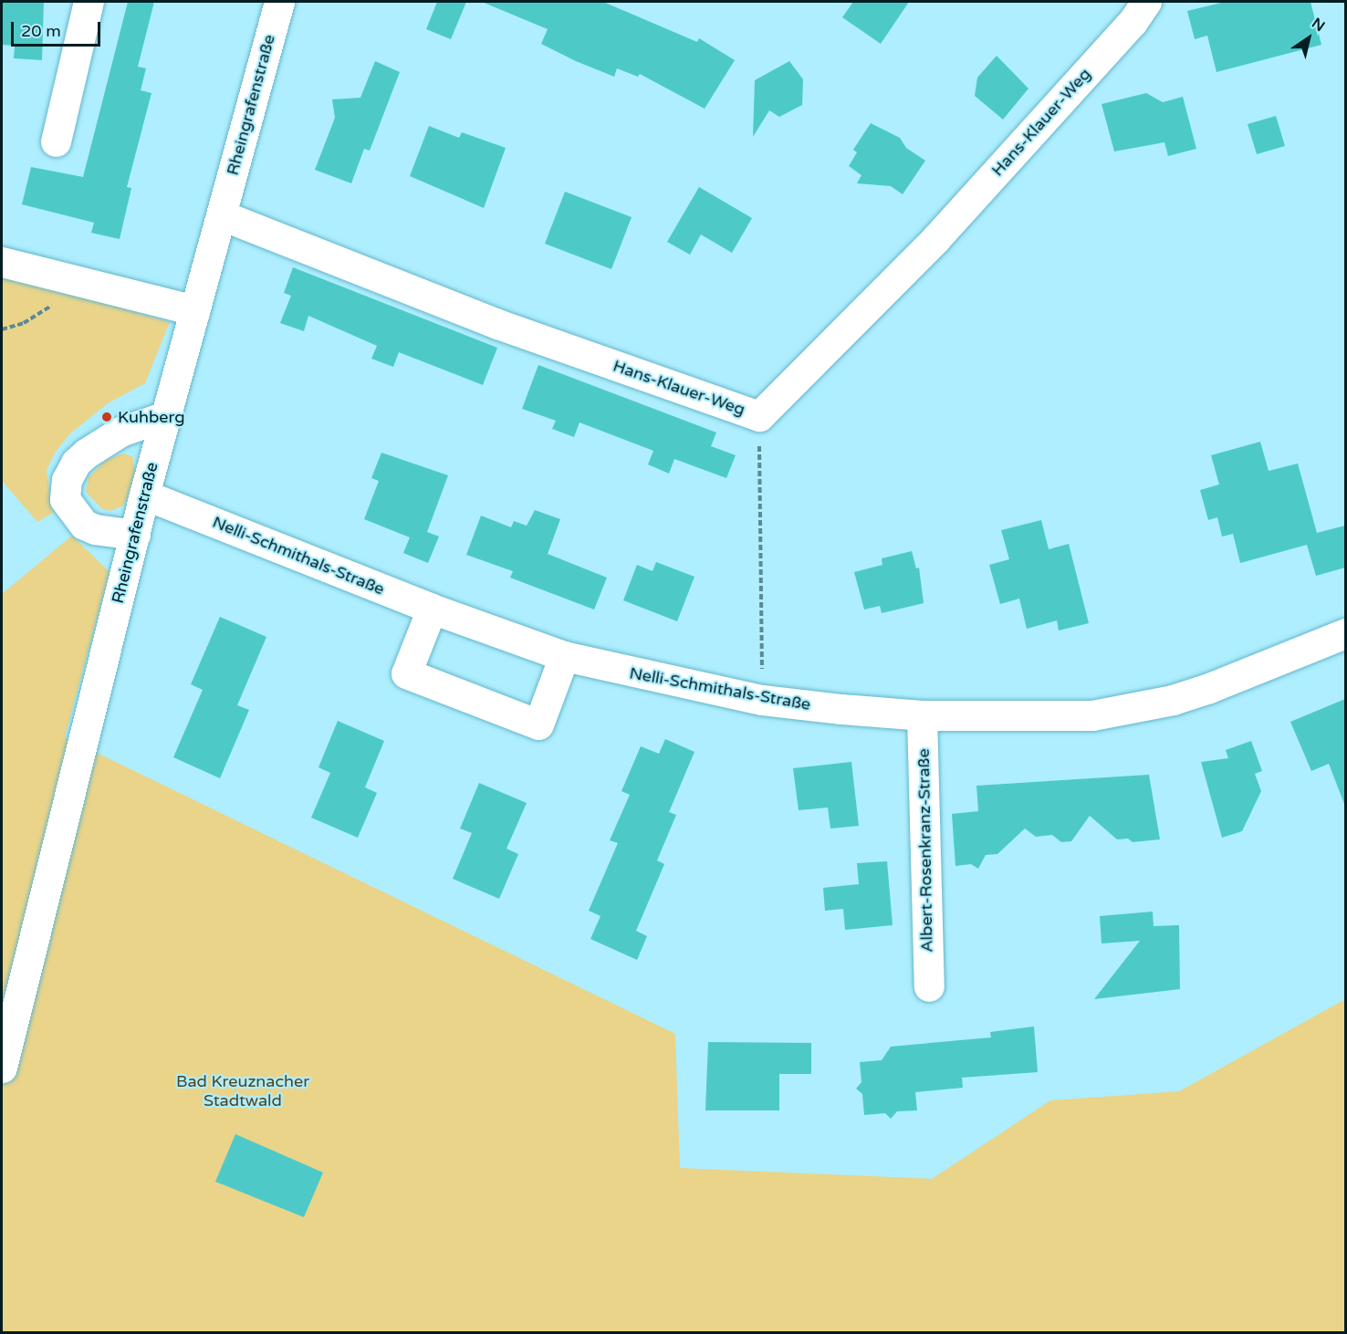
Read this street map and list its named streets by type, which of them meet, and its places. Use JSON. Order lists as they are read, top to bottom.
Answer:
{
  "streets": {
    "street": [
      "Rheingrafenstraße",
      "Hans-Klauer-Weg",
      "Nelli-Schmithals-Straße",
      "Albert-Rosenkranz-Straße"
    ]
  },
  "crossings": [
    ["Rheingrafenstraße", "Hans-Klauer-Weg"],
    ["Rheingrafenstraße", "Nelli-Schmithals-Straße"],
    ["Nelli-Schmithals-Straße", "Albert-Rosenkranz-Straße"]
  ],
  "parks": ["Bad Kreuznacher Stadtwald"],
  "places": ["Kuhberg"],
  "scale_bar": "20 m",
  "north": "top right"
}
